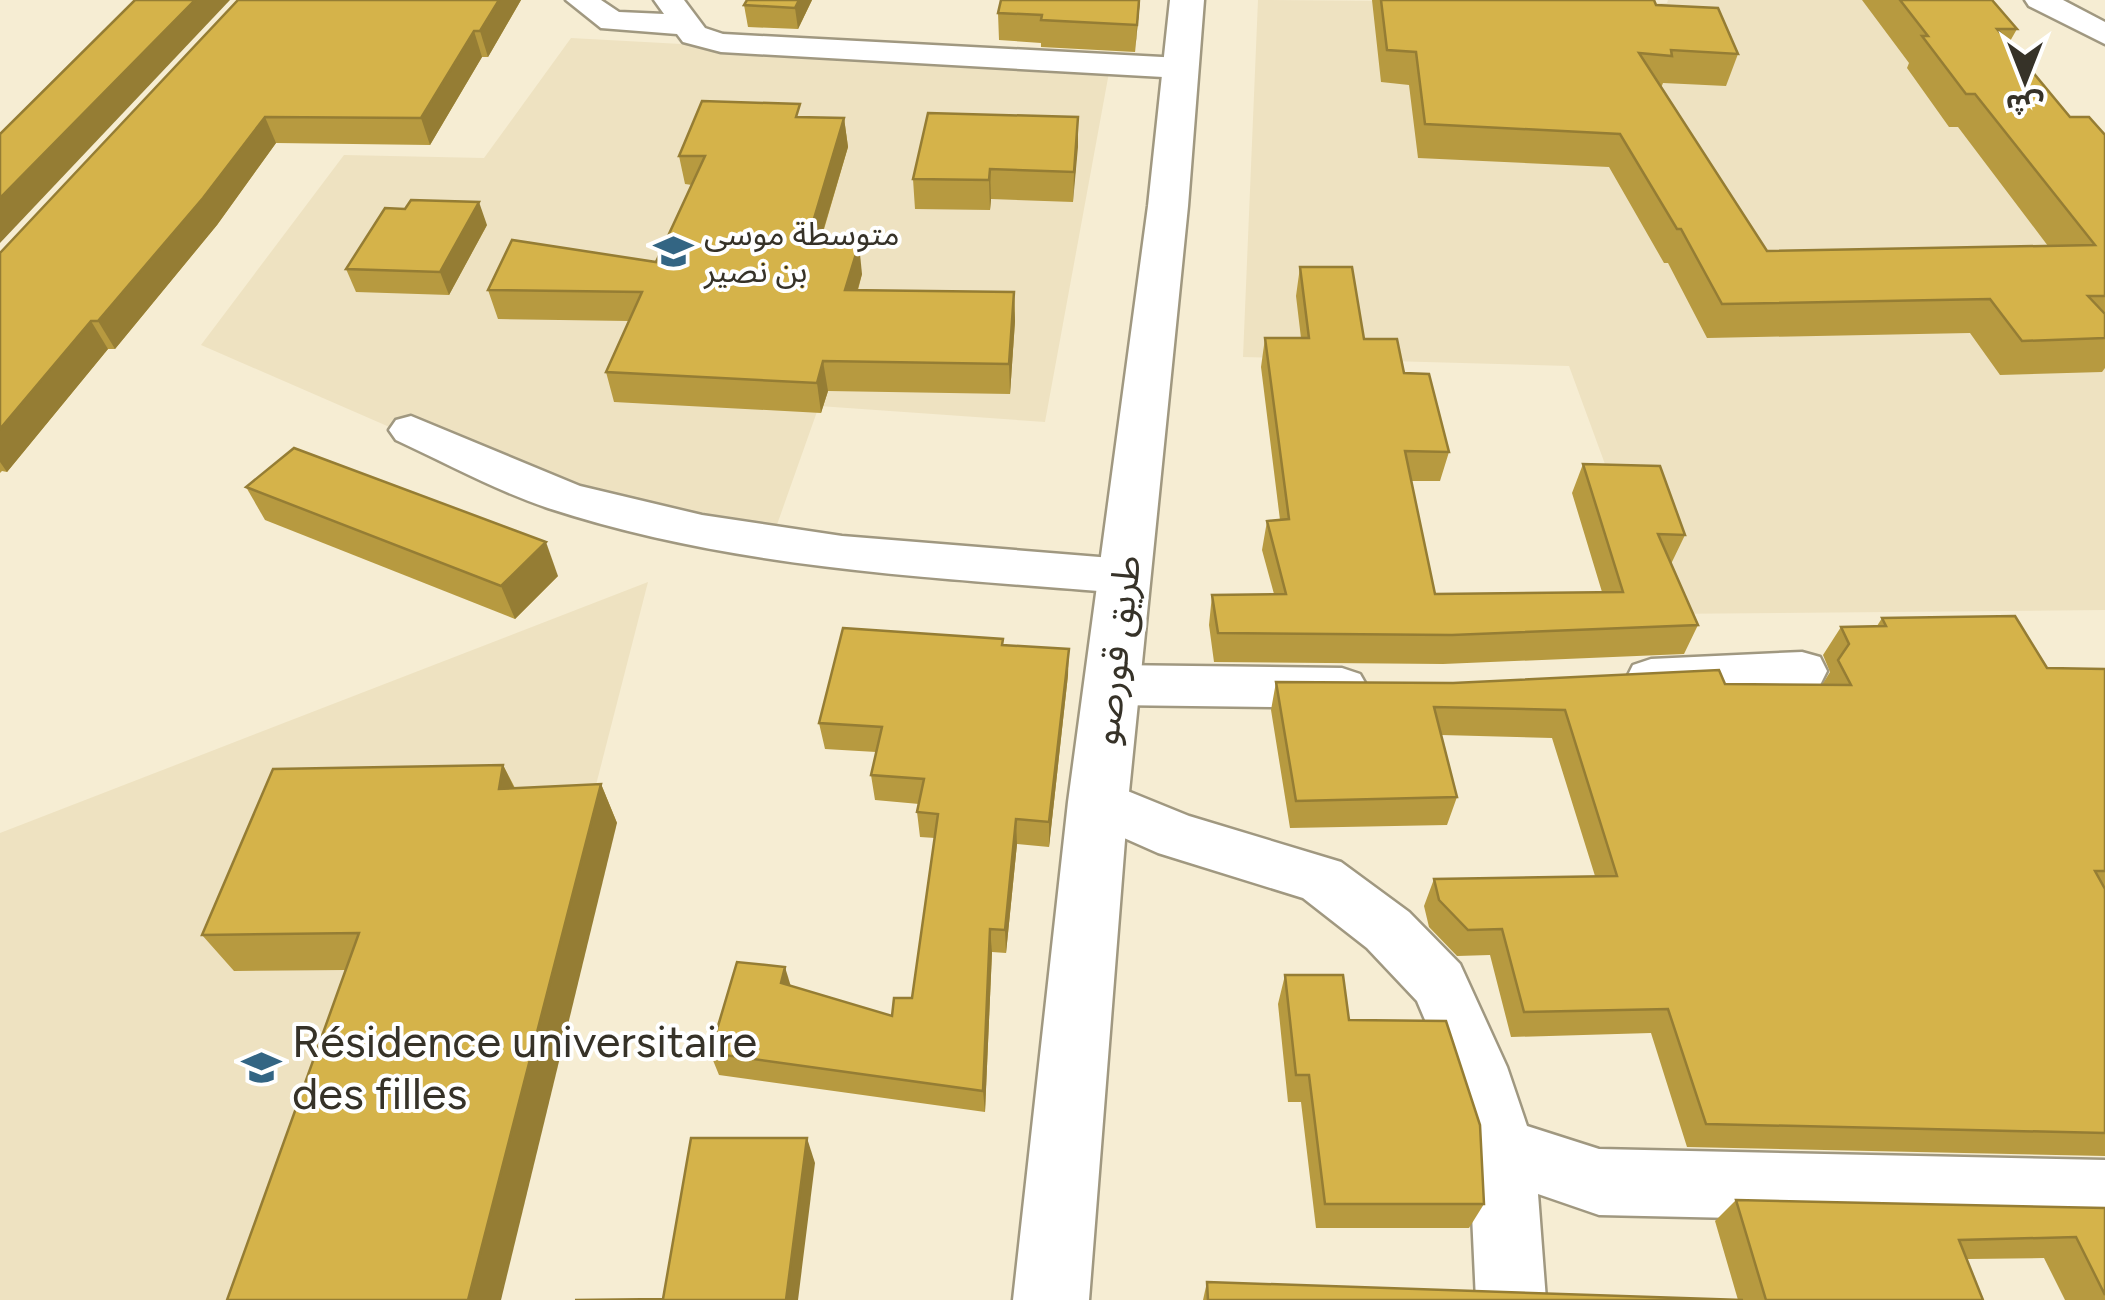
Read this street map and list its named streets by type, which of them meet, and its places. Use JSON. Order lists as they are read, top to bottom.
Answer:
{
  "streets": {
    "main road": ["طريق قورصو"]
  },
  "places": {
    "school or university": ["متوسطة موسى بن نصير", "Résidence universitaire des filles"]
  },
  "north": "bottom"
}
